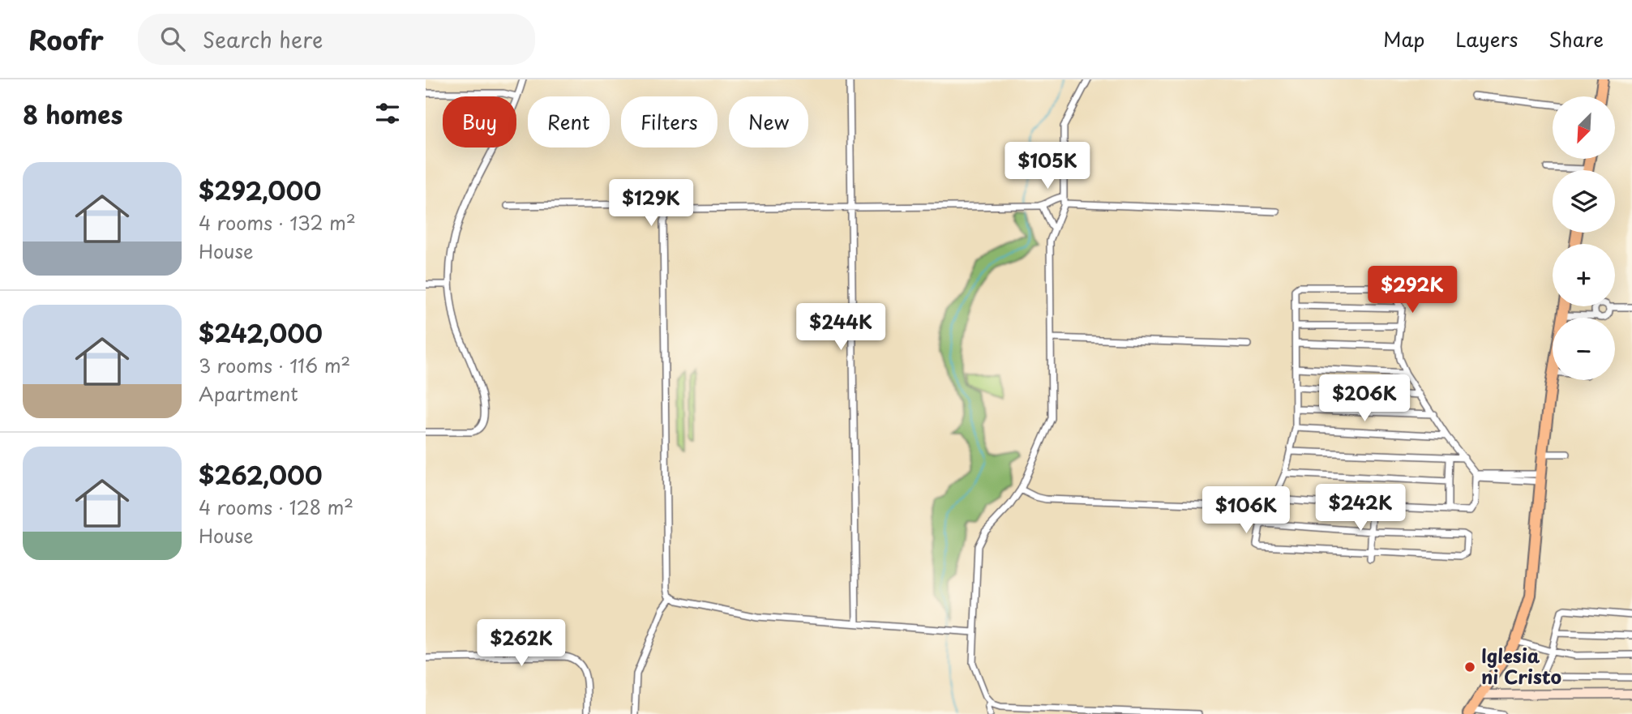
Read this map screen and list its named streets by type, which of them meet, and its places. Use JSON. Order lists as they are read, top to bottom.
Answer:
{
  "places": ["Iglesia ni Cristo"],
  "north": "bottom left",
  "page": {
    "header": "Roofr",
    "search": "Search here",
    "nav": ["Map", "Layers", "Share"],
    "heading": "8 homes",
    "map_buttons": ["+", "−"],
    "chip": [
      "Buy",
      "Rent",
      "Filters",
      "New"
    ],
    "price": [
      "$105K",
      "$129K",
      "$292K",
      "$244K",
      "$206K",
      "$242K",
      "$106K",
      "$262K"
    ],
    "list": [
      {
        "name": "$292,000",
        "note": "4 rooms · 132 m² · House"
      },
      {
        "name": "$242,000",
        "note": "3 rooms · 116 m² · Apartment"
      },
      {
        "name": "$262,000",
        "note": "4 rooms · 128 m² · House"
      }
    ]
  }
}
